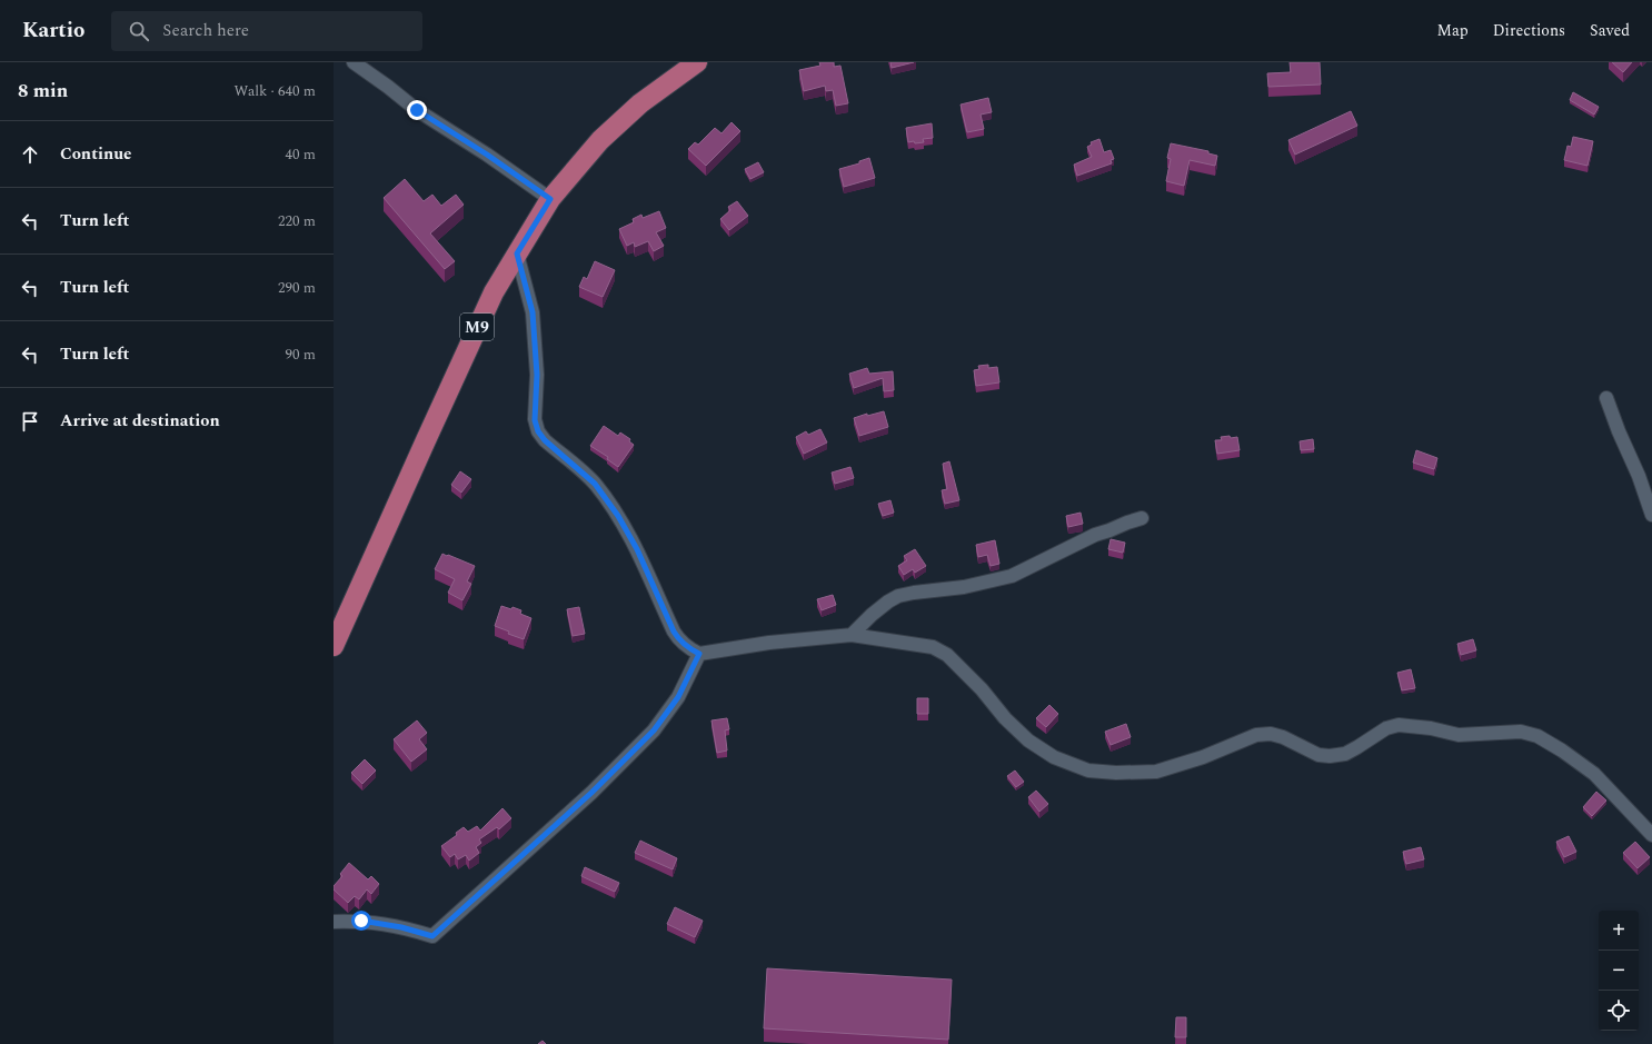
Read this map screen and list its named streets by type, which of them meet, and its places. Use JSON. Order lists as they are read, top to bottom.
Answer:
{
  "streets": {
    "main road": ["M9"]
  },
  "page": {
    "header": "Kartio",
    "search": "Search here",
    "nav": ["Map", "Directions", "Saved"],
    "heading": ["8 min", "Walk · 640 m"],
    "list": [
      ["Continue", "40 m"],
      ["Turn left", "220 m"],
      ["Turn left", "290 m"],
      ["Turn left", "90 m"],
      "Arrive at destination"
    ],
    "map_buttons": ["+", "−"]
  }
}
